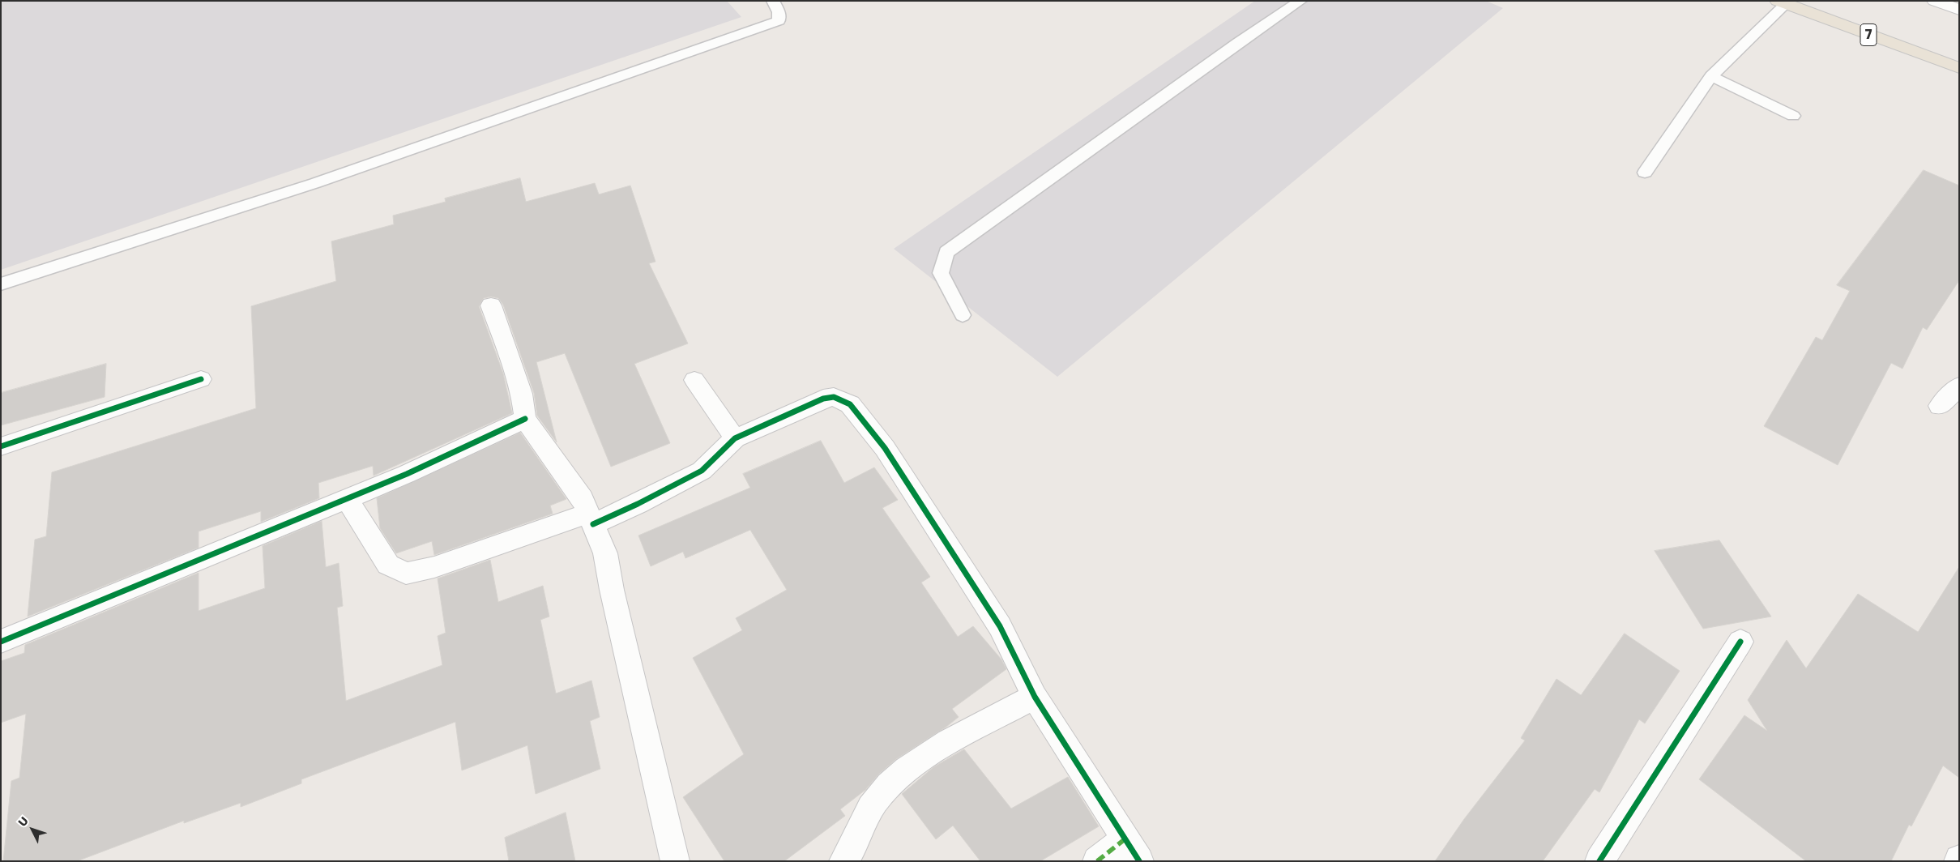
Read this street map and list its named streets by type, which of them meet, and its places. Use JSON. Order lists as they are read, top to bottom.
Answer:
{
  "streets": {
    "highway": ["7"]
  },
  "north": "top left"
}
